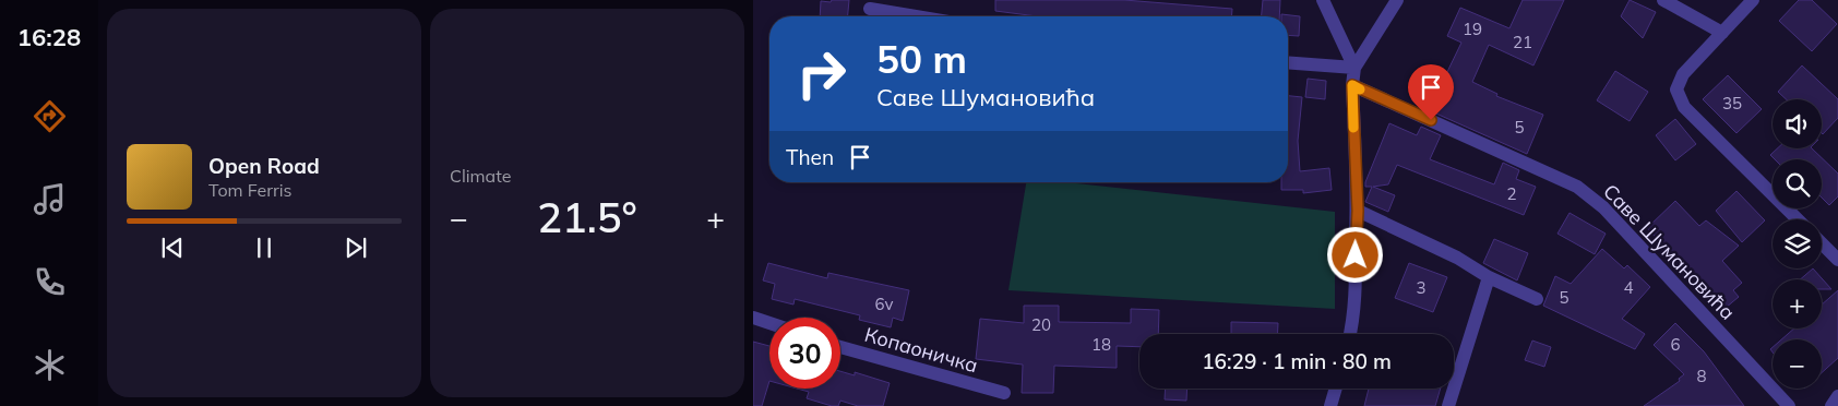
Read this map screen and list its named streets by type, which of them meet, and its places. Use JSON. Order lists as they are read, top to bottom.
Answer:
{
  "streets": {
    "street": ["Саве Шумановића", "Копаоничка"]
  },
  "house_numbers": [
    "19",
    "21",
    "35",
    "5",
    "2",
    "3",
    "4",
    "5",
    "6v",
    "20",
    "18",
    "6",
    "8"
  ],
  "page": {
    "tabs": "16:28",
    "tile": "Climate",
    "turn": ["50 m", "Саве Шумановића"],
    "map_buttons": ["+", "−"],
    "then": "Then",
    "song": ["Open Road", "Tom Ferris"],
    "heat": ["−", "21.5°", "+"],
    "limit": "30",
    "trip": "16:29 · 1 min · 80 m"
  }
}
